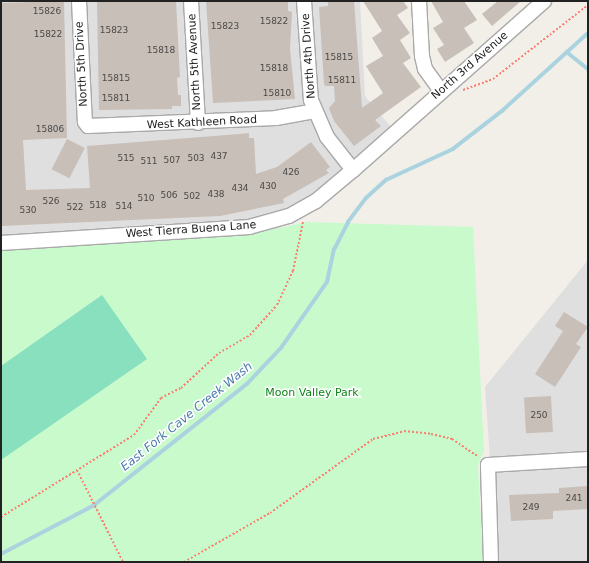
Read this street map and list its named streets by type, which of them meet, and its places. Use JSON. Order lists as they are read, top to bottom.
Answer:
{
  "streets": {
    "street": [
      "North 4th Drive",
      "North 5th Avenue",
      "North 5th Drive",
      "North 3rd Avenue",
      "West Kathleen Road",
      "West Tierra Buena Lane"
    ]
  },
  "crossings": [
    ["North 4th Drive", "West Kathleen Road"],
    ["North 4th Drive", "West Tierra Buena Lane"],
    ["North 5th Avenue", "West Kathleen Road"],
    ["North 5th Drive", "West Kathleen Road"],
    ["North 3rd Avenue", "West Tierra Buena Lane"]
  ],
  "water": ["East Fork Cave Creek Wash"],
  "parks": ["Moon Valley Park"],
  "house_numbers": [
    "15826",
    "15822",
    "15823",
    "15823",
    "15822",
    "15818",
    "15815",
    "15818",
    "15815",
    "15811",
    "15810",
    "15811",
    "15806",
    "437",
    "515",
    "503",
    "507",
    "511",
    "426",
    "430",
    "434",
    "438",
    "506",
    "502",
    "510",
    "526",
    "518",
    "514",
    "522",
    "530",
    "250",
    "241",
    "249"
  ]
}
